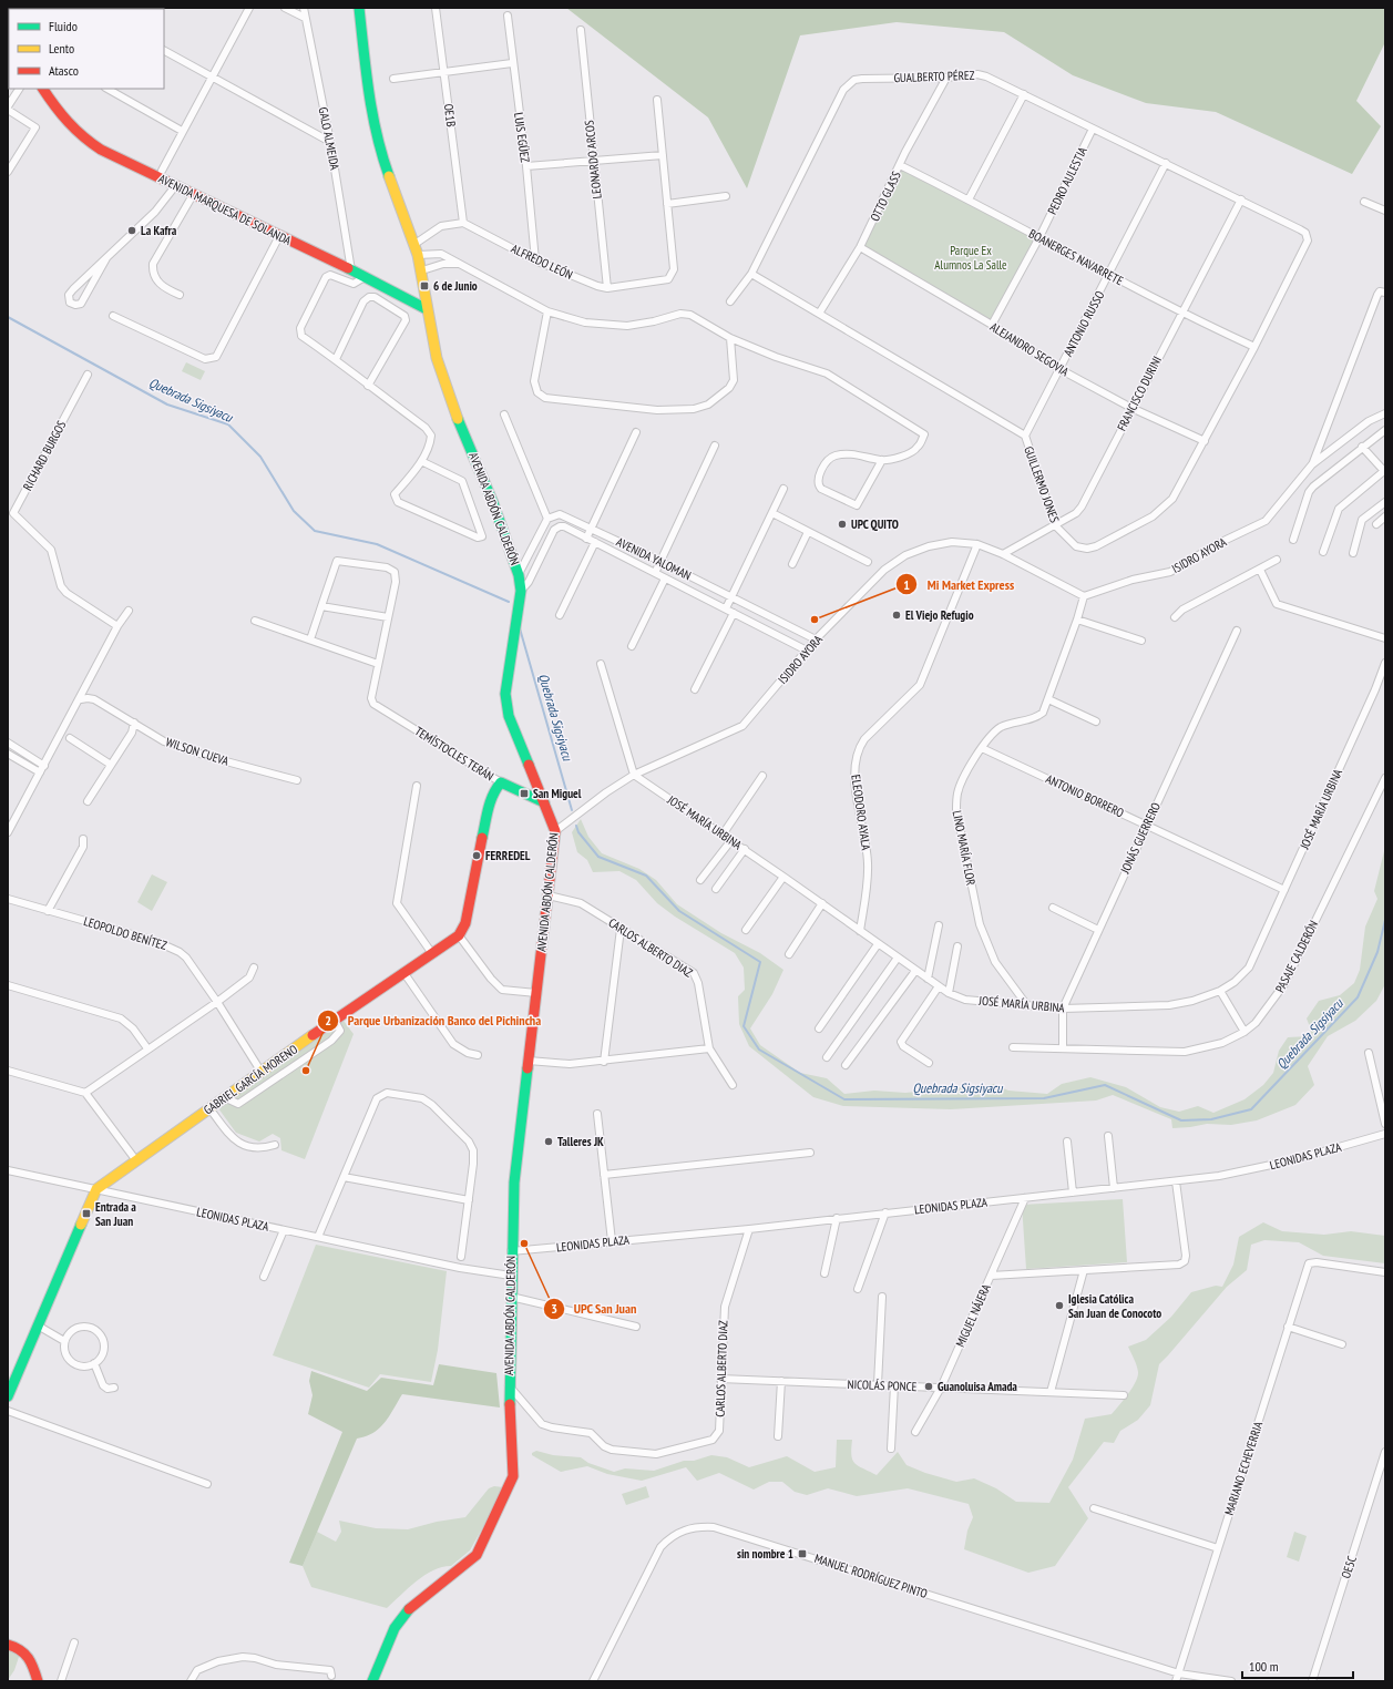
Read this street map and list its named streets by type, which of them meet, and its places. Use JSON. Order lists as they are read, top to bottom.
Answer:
{
  "streets": {
    "street": [
      "GUALBERTO PÉREZ",
      "OE1B",
      "LUIS EGÜEZ",
      "GALO ALMEIDA",
      "LEONARDO ARCOS",
      "PEDRO AULESTIA",
      "OTTO GLASS",
      "AVENIDA MARQUESA DE SOLANDA",
      "BOANERGES NAVARRETE",
      "ALFREDO LEÓN",
      "ANTONIO RUSSO",
      "ALEJANDRO SEGOVIA",
      "FRANCISCO DURINI",
      "RICHARD BURGOS",
      "GUILLERMO JONES",
      "AVENIDA ABDÓN CALDERÓN",
      "ISIDRO AYORA",
      "AVENIDA YALOMAN",
      "WILSON CUEVA",
      "TEMÍSTOCLES TERÁN",
      "ANTONIO BORRERO",
      "JOSÉ MARÍA URBINA",
      "ELEODORO AYALA",
      "JONÁS GUERRERO",
      "LINO MARÍA FLOR",
      "LEOPOLDO BENÍTEZ",
      "CARLOS ALBERTO DIAZ",
      "PASAJE CALDERÓN",
      "GABRIEL GARCÍA MORENO",
      "LEONIDAS PLAZA",
      "MIGUEL NÁJERA",
      "NICOLÁS PONCE",
      "MARIANO ECHEVERRIA",
      "OE5C",
      "MANUEL RODRÍGUEZ PINTO"
    ]
  },
  "crossings": [
    ["GUALBERTO PÉREZ", "PEDRO AULESTIA"],
    ["GUALBERTO PÉREZ", "OTTO GLASS"],
    ["GUALBERTO PÉREZ", "ANTONIO RUSSO"],
    ["GUALBERTO PÉREZ", "FRANCISCO DURINI"],
    ["GUALBERTO PÉREZ", "GUILLERMO JONES"],
    ["OE1B", "ALFREDO LEÓN"],
    ["LUIS EGÜEZ", "ALFREDO LEÓN"],
    ["GALO ALMEIDA", "AVENIDA MARQUESA DE SOLANDA"],
    ["LEONARDO ARCOS", "ALFREDO LEÓN"],
    ["PEDRO AULESTIA", "BOANERGES NAVARRETE"],
    ["PEDRO AULESTIA", "ALEJANDRO SEGOVIA"],
    ["OTTO GLASS", "BOANERGES NAVARRETE"],
    ["OTTO GLASS", "ALEJANDRO SEGOVIA"],
    ["OTTO GLASS", "GUILLERMO JONES"],
    ["AVENIDA MARQUESA DE SOLANDA", "AVENIDA ABDÓN CALDERÓN"],
    ["BOANERGES NAVARRETE", "ANTONIO RUSSO"],
    ["BOANERGES NAVARRETE", "FRANCISCO DURINI"],
    ["BOANERGES NAVARRETE", "GUILLERMO JONES"],
    ["ANTONIO RUSSO", "ALEJANDRO SEGOVIA"],
    ["ANTONIO RUSSO", "GUILLERMO JONES"],
    ["ALEJANDRO SEGOVIA", "FRANCISCO DURINI"],
    ["ALEJANDRO SEGOVIA", "GUILLERMO JONES"],
    ["FRANCISCO DURINI", "GUILLERMO JONES"],
    ["FRANCISCO DURINI", "ISIDRO AYORA"],
    ["AVENIDA ABDÓN CALDERÓN", "ISIDRO AYORA"],
    ["AVENIDA ABDÓN CALDERÓN", "AVENIDA YALOMAN"],
    ["AVENIDA ABDÓN CALDERÓN", "TEMÍSTOCLES TERÁN"],
    ["AVENIDA ABDÓN CALDERÓN", "CARLOS ALBERTO DIAZ"],
    ["AVENIDA ABDÓN CALDERÓN", "LEONIDAS PLAZA"],
    ["ISIDRO AYORA", "AVENIDA YALOMAN"],
    ["ISIDRO AYORA", "JOSÉ MARÍA URBINA"],
    ["ISIDRO AYORA", "ELEODORO AYALA"],
    ["ISIDRO AYORA", "LINO MARÍA FLOR"],
    ["ANTONIO BORRERO", "JOSÉ MARÍA URBINA"],
    ["ANTONIO BORRERO", "JONÁS GUERRERO"],
    ["ANTONIO BORRERO", "LINO MARÍA FLOR"],
    ["JOSÉ MARÍA URBINA", "ELEODORO AYALA"],
    ["JOSÉ MARÍA URBINA", "JONÁS GUERRERO"],
    ["JOSÉ MARÍA URBINA", "LINO MARÍA FLOR"],
    ["JONÁS GUERRERO", "PASAJE CALDERÓN"],
    ["LEOPOLDO BENÍTEZ", "GABRIEL GARCÍA MORENO"],
    ["CARLOS ALBERTO DIAZ", "LEONIDAS PLAZA"],
    ["CARLOS ALBERTO DIAZ", "NICOLÁS PONCE"],
    ["GABRIEL GARCÍA MORENO", "LEONIDAS PLAZA"],
    ["LEONIDAS PLAZA", "MIGUEL NÁJERA"],
    ["MIGUEL NÁJERA", "NICOLÁS PONCE"],
    ["MARIANO ECHEVERRIA", "MANUEL RODRÍGUEZ PINTO"]
  ],
  "water": ["Quebrada Sigsiyacu"],
  "parks": ["Parque Ex Alumnos La Salle"],
  "places": {
    "other": [
      "La Kafra",
      "UPC QUITO",
      "El Viejo Refugio",
      "Mi Market Express",
      "FERREDEL",
      "Parque Urbanización Banco del Pichincha",
      "Talleres JK",
      "UPC San Juan",
      "Iglesia Católica San Juan de Conocoto",
      "Guanoluisa Amada"
    ],
    "transit": [
      "6 de Junio",
      "San Miguel",
      "Entrada a San Juan",
      "sin nombre 1"
    ]
  },
  "legend": ["Fluido", "Lento", "Atasco"],
  "scale_bar": "100 m"
}
